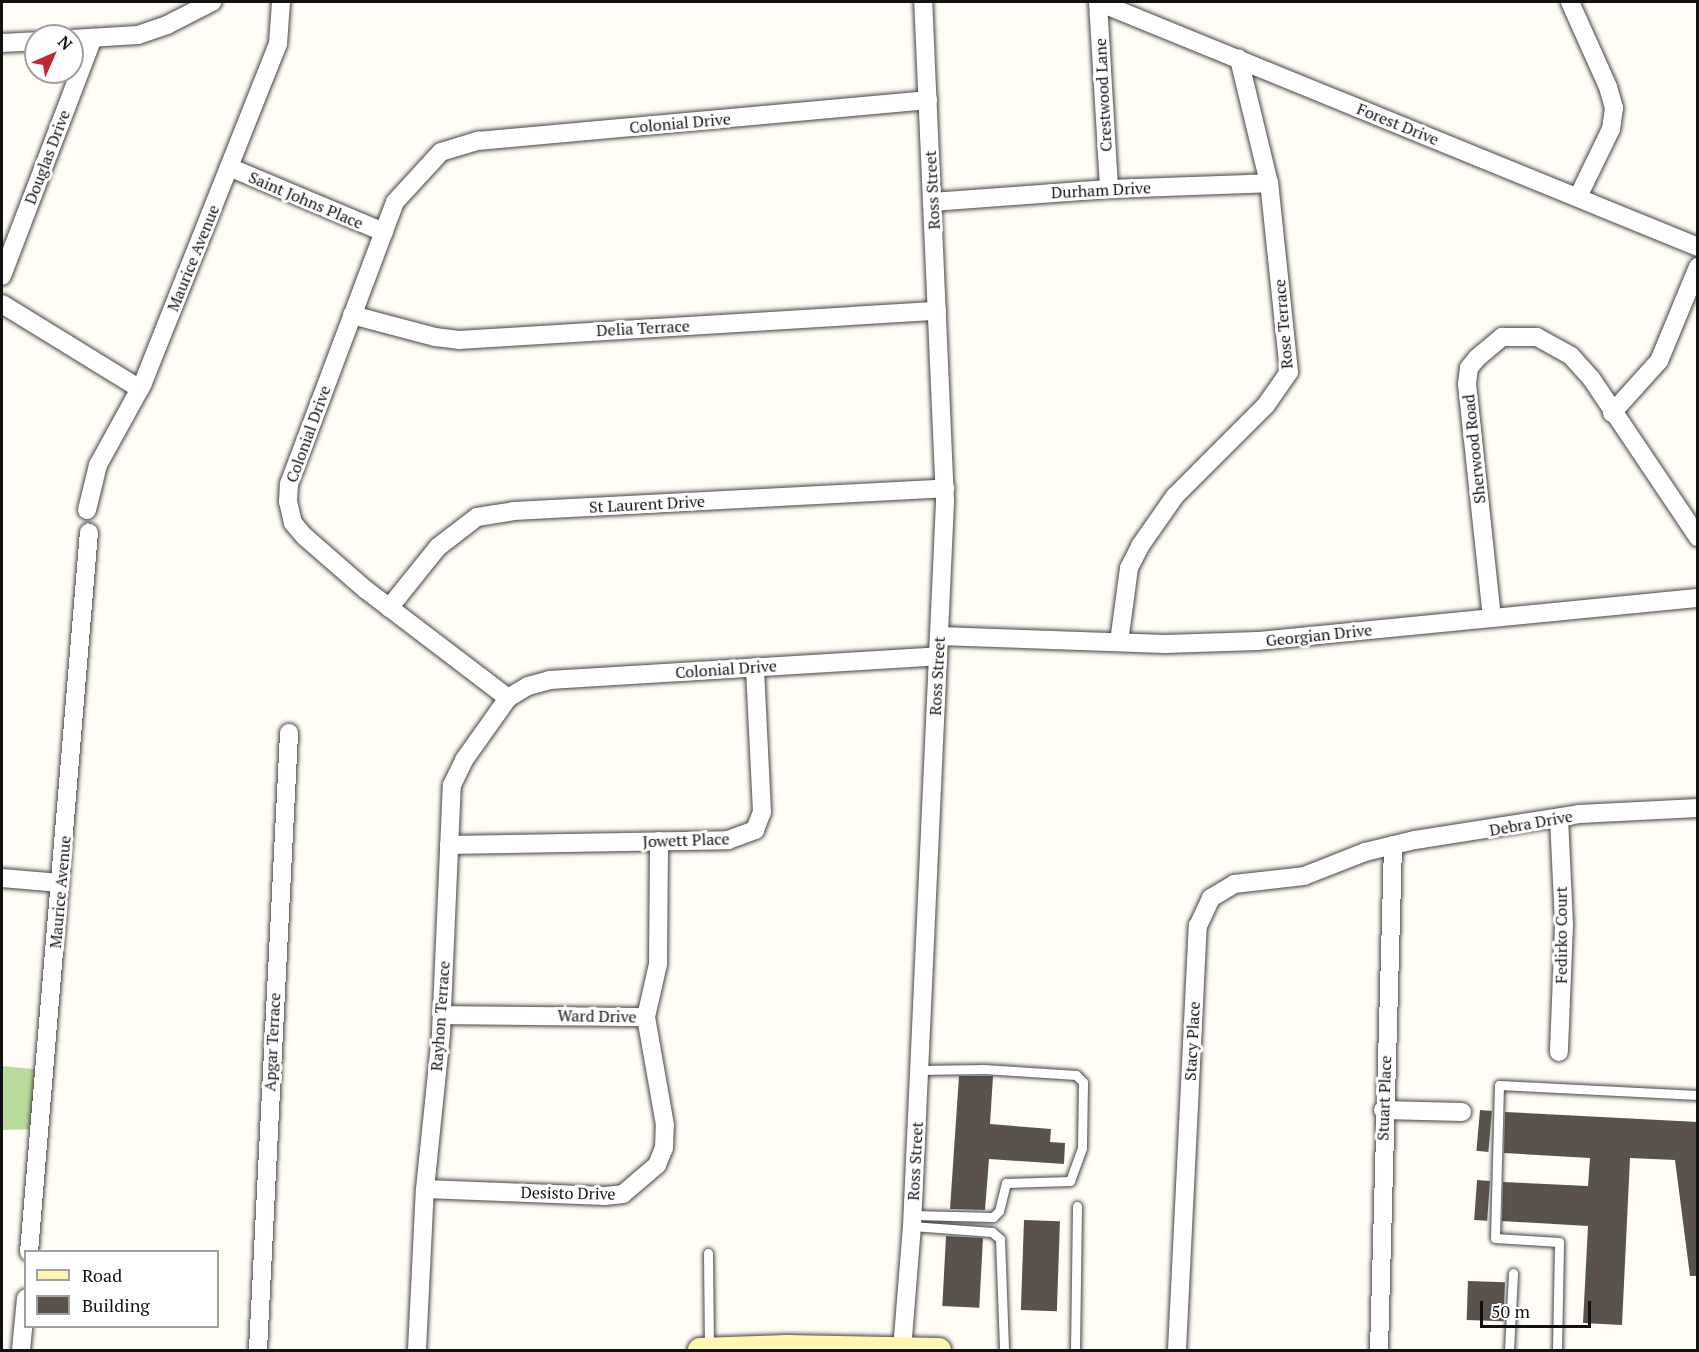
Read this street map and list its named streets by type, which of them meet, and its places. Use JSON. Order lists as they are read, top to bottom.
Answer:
{
  "streets": {
    "street": [
      "Crestwood Lane",
      "Colonial Drive",
      "Forest Drive",
      "Douglas Drive",
      "Ross Street",
      "Durham Drive",
      "Saint Johns Place",
      "Maurice Avenue",
      "Rose Terrace",
      "Delia Terrace",
      "Sherwood Road",
      "St Laurent Drive",
      "Georgian Drive",
      "Debra Drive",
      "Jowett Place",
      "Fedirko Court",
      "Rayhon Terrace",
      "Ward Drive",
      "Stacy Place",
      "Apgar Terrace",
      "Stuart Place",
      "Desisto Drive"
    ]
  },
  "crossings": [
    ["Crestwood Lane", "Forest Drive"],
    ["Crestwood Lane", "Durham Drive"],
    ["Colonial Drive", "Ross Street"],
    ["Colonial Drive", "Saint Johns Place"],
    ["Colonial Drive", "Delia Terrace"],
    ["Colonial Drive", "St Laurent Drive"],
    ["Colonial Drive", "Jowett Place"],
    ["Colonial Drive", "Rayhon Terrace"],
    ["Forest Drive", "Rose Terrace"],
    ["Ross Street", "Durham Drive"],
    ["Ross Street", "Delia Terrace"],
    ["Ross Street", "St Laurent Drive"],
    ["Ross Street", "Georgian Drive"],
    ["Durham Drive", "Rose Terrace"],
    ["Saint Johns Place", "Maurice Avenue"],
    ["Rose Terrace", "Georgian Drive"],
    ["Sherwood Road", "Georgian Drive"],
    ["Debra Drive", "Fedirko Court"],
    ["Debra Drive", "Stacy Place"],
    ["Debra Drive", "Stuart Place"],
    ["Jowett Place", "Rayhon Terrace"],
    ["Jowett Place", "Ward Drive"],
    ["Rayhon Terrace", "Ward Drive"],
    ["Rayhon Terrace", "Desisto Drive"],
    ["Ward Drive", "Desisto Drive"]
  ],
  "legend": ["Road", "Building"],
  "scale_bar": "50 m",
  "north": "top right"
}
